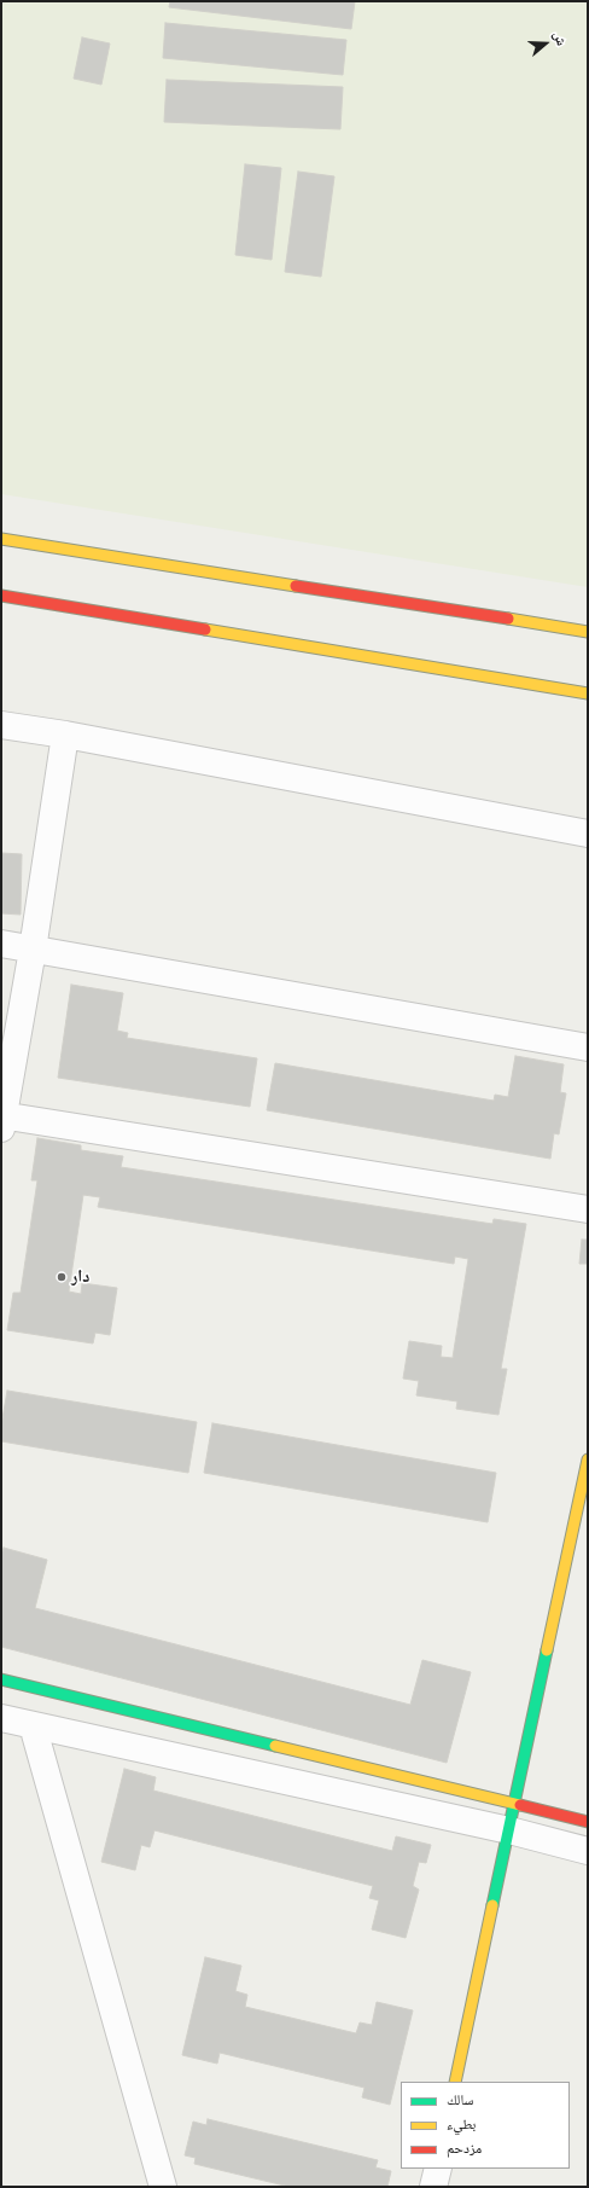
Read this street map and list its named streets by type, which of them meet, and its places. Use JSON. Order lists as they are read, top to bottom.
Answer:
{
  "places": ["دار"],
  "legend": ["سالك", "بطيء", "مزدحم"],
  "north": "right"
}
